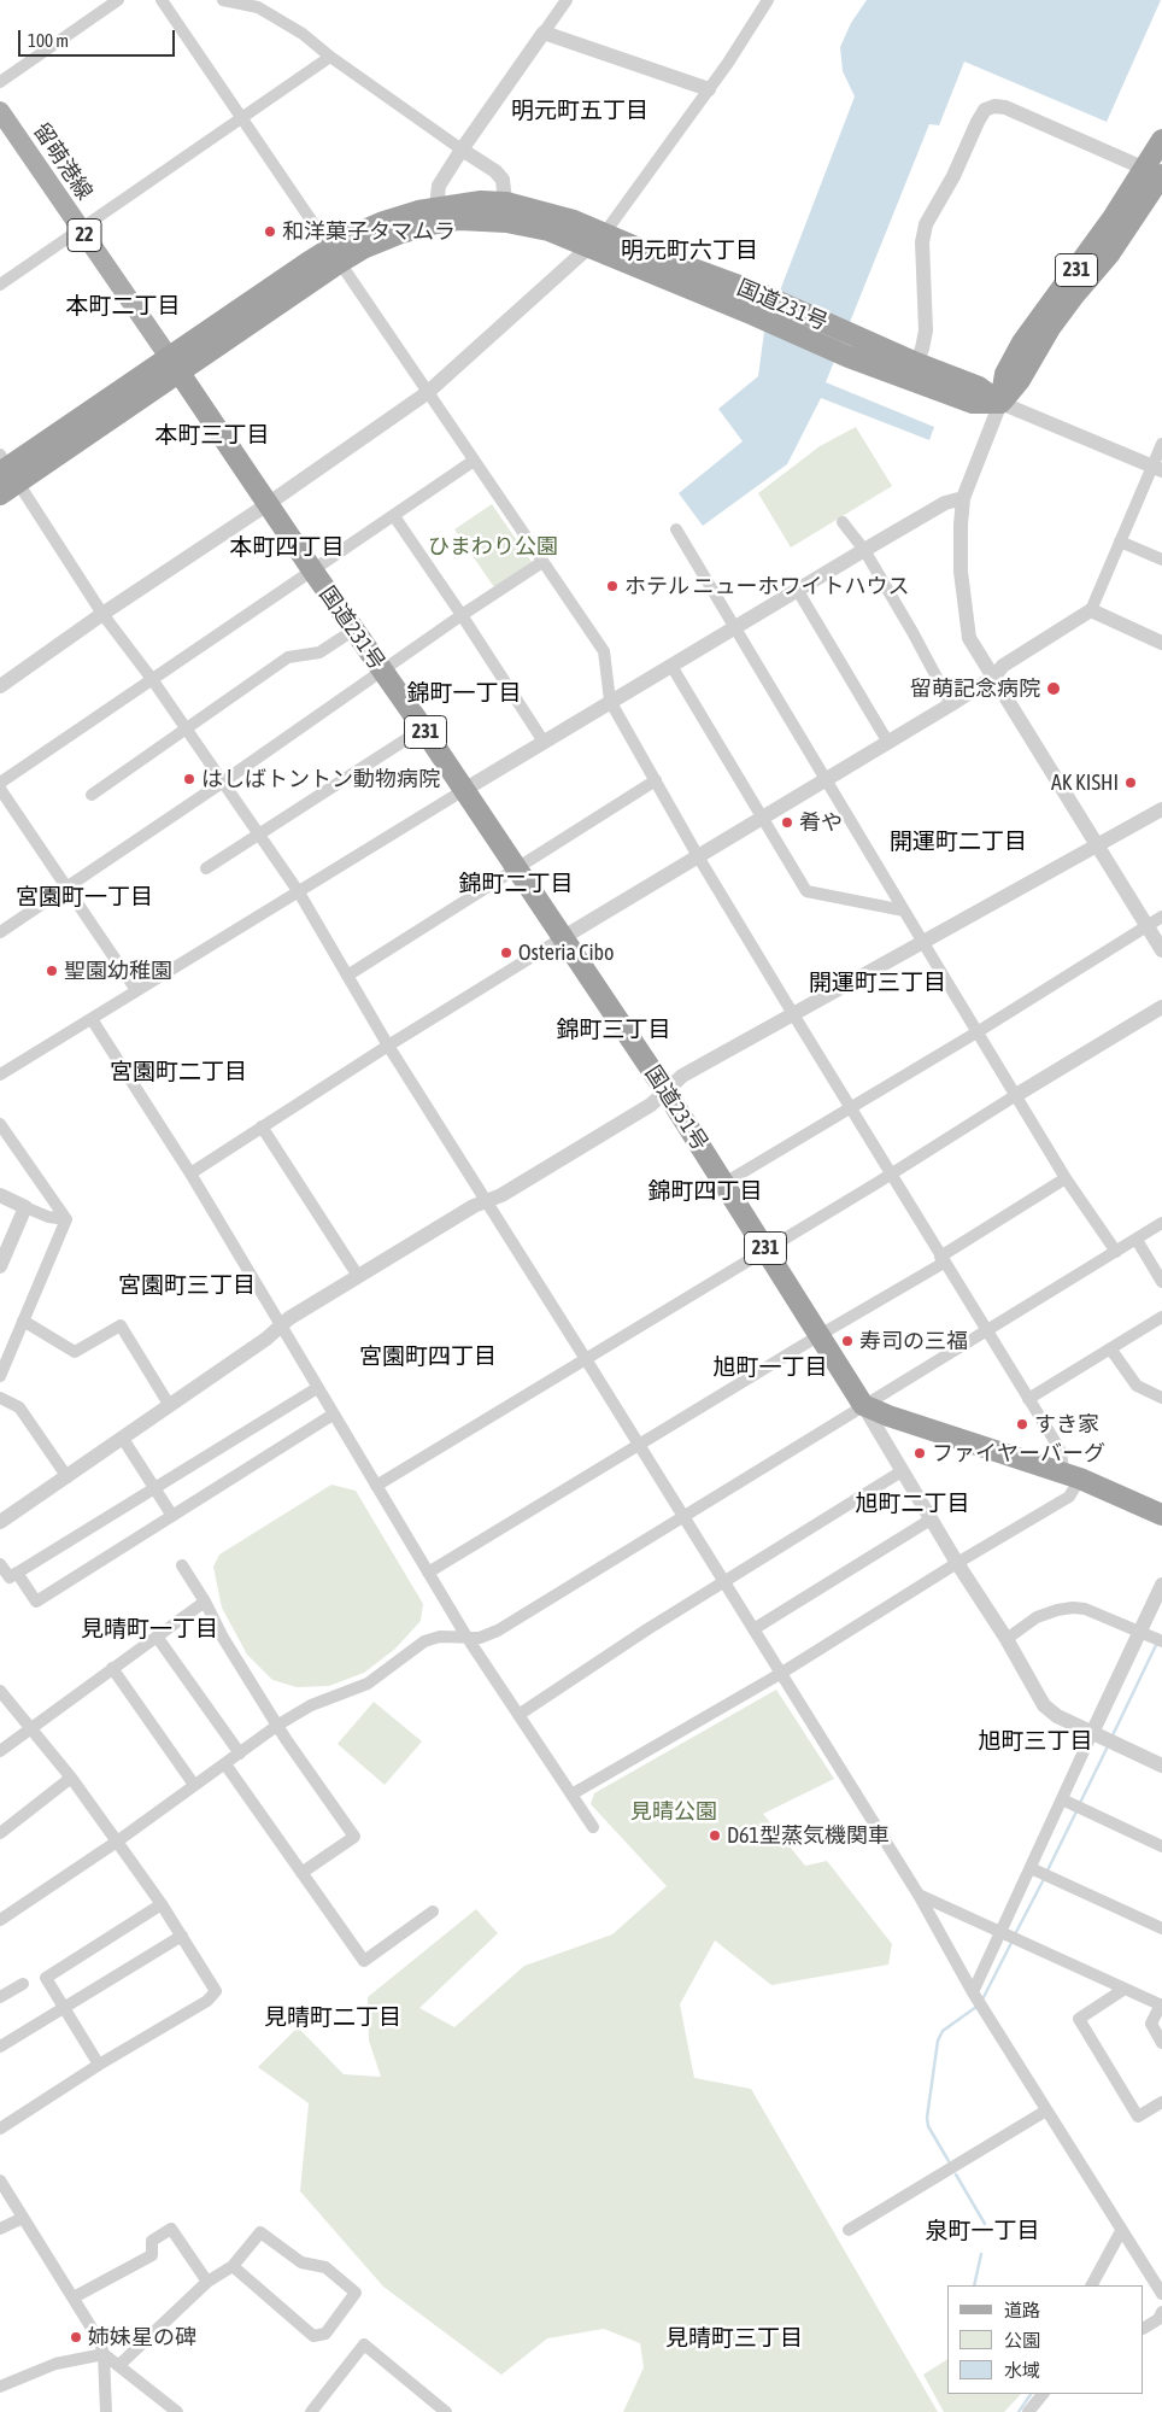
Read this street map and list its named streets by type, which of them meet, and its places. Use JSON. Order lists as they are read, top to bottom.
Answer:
{
  "streets": {
    "highway": ["231", "国道231号"],
    "main road": ["留萌港線", "22"]
  },
  "crossings": [
    ["留萌港線", "国道231号"],
    ["231", "国道231号"]
  ],
  "districts": [
    "明元町五丁目",
    "明元町六丁目",
    "本町二丁目",
    "本町三丁目",
    "本町四丁目",
    "錦町一丁目",
    "開運町二丁目",
    "錦町二丁目",
    "宮園町一丁目",
    "開運町三丁目",
    "錦町三丁目",
    "宮園町二丁目",
    "錦町四丁目",
    "宮園町三丁目",
    "宮園町四丁目",
    "旭町一丁目",
    "旭町二丁目",
    "見晴町一丁目",
    "旭町三丁目",
    "見晴町二丁目",
    "泉町一丁目",
    "見晴町三丁目"
  ],
  "parks": ["ひまわり公園", "見晴公園"],
  "places": [
    "和洋菓子タマムラ",
    "ホテル ニューホワイトハウス",
    "留萌記念病院",
    "はしばトントン動物病院",
    "AK KISHI",
    "肴や",
    "Osteria Cibo",
    "聖園幼稚園",
    "寿司の三福",
    "すき家",
    "ファイヤーバーグ",
    "D61型蒸気機関車",
    "姉妹星の碑"
  ],
  "legend": ["道路", "公園", "水域"],
  "scale_bar": "100 m"
}
